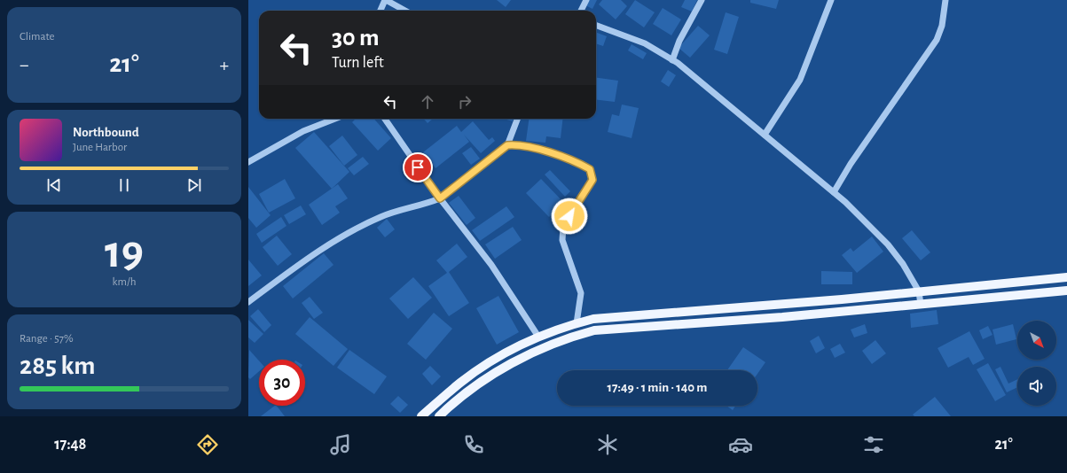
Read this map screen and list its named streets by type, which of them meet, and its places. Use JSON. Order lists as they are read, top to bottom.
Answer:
{
  "north": "bottom right",
  "page": {
    "tile": [
      "Climate",
      ["19", "km/h"],
      ["Range · 57%", "285 km"]
    ],
    "turn": ["30 m", "Turn left"],
    "heat": ["−", "21°", "+"],
    "song": ["Northbound", "June Harbor"],
    "limit": "30",
    "trip": "17:49 · 1 min · 140 m",
    "tabs": ["17:48", "21°"]
  }
}
